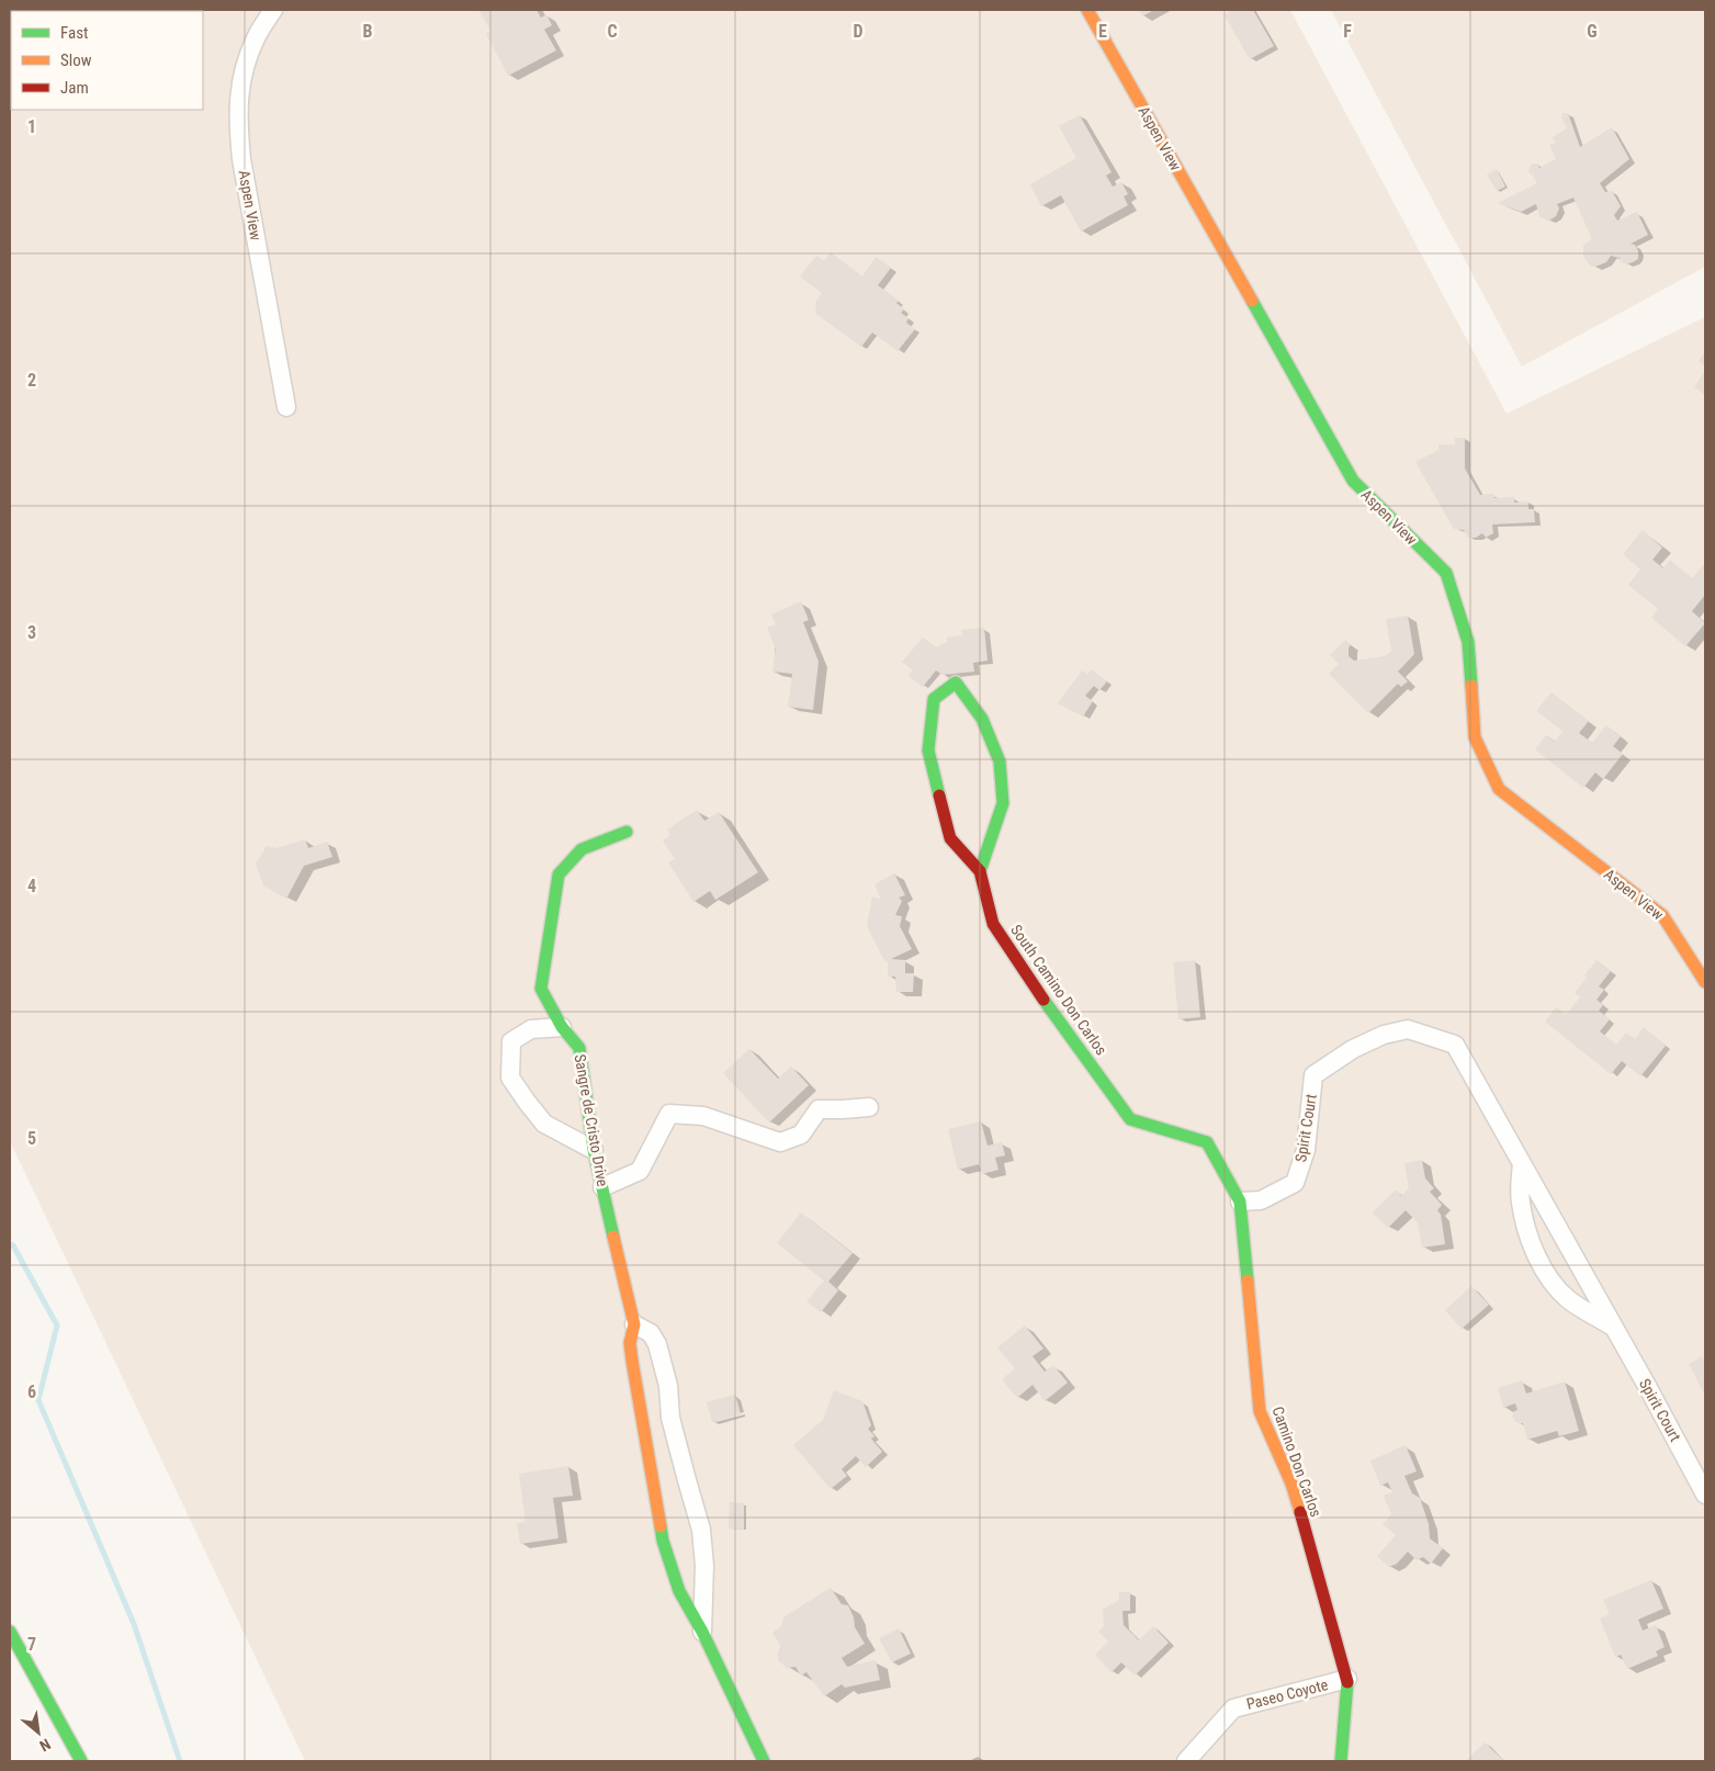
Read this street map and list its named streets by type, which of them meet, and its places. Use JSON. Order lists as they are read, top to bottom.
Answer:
{
  "streets": {
    "street": [
      "Aspen View",
      "South Camino Don Carlos",
      "Sangre de Cristo Drive",
      "Spirit Court",
      "Camino Don Carlos",
      "Paseo Coyote"
    ]
  },
  "crossings": [
    ["South Camino Don Carlos", "Spirit Court"],
    ["South Camino Don Carlos", "Camino Don Carlos"],
    ["Spirit Court", "Camino Don Carlos"],
    ["Camino Don Carlos", "Paseo Coyote"]
  ],
  "legend": ["Fast", "Slow", "Jam"],
  "north": "bottom right",
  "grid": {
    "columns": [
      "B",
      "C",
      "D",
      "E",
      "F",
      "G"
    ],
    "rows": [
      "1",
      "2",
      "3",
      "4",
      "5",
      "6",
      "7"
    ]
  }
}
